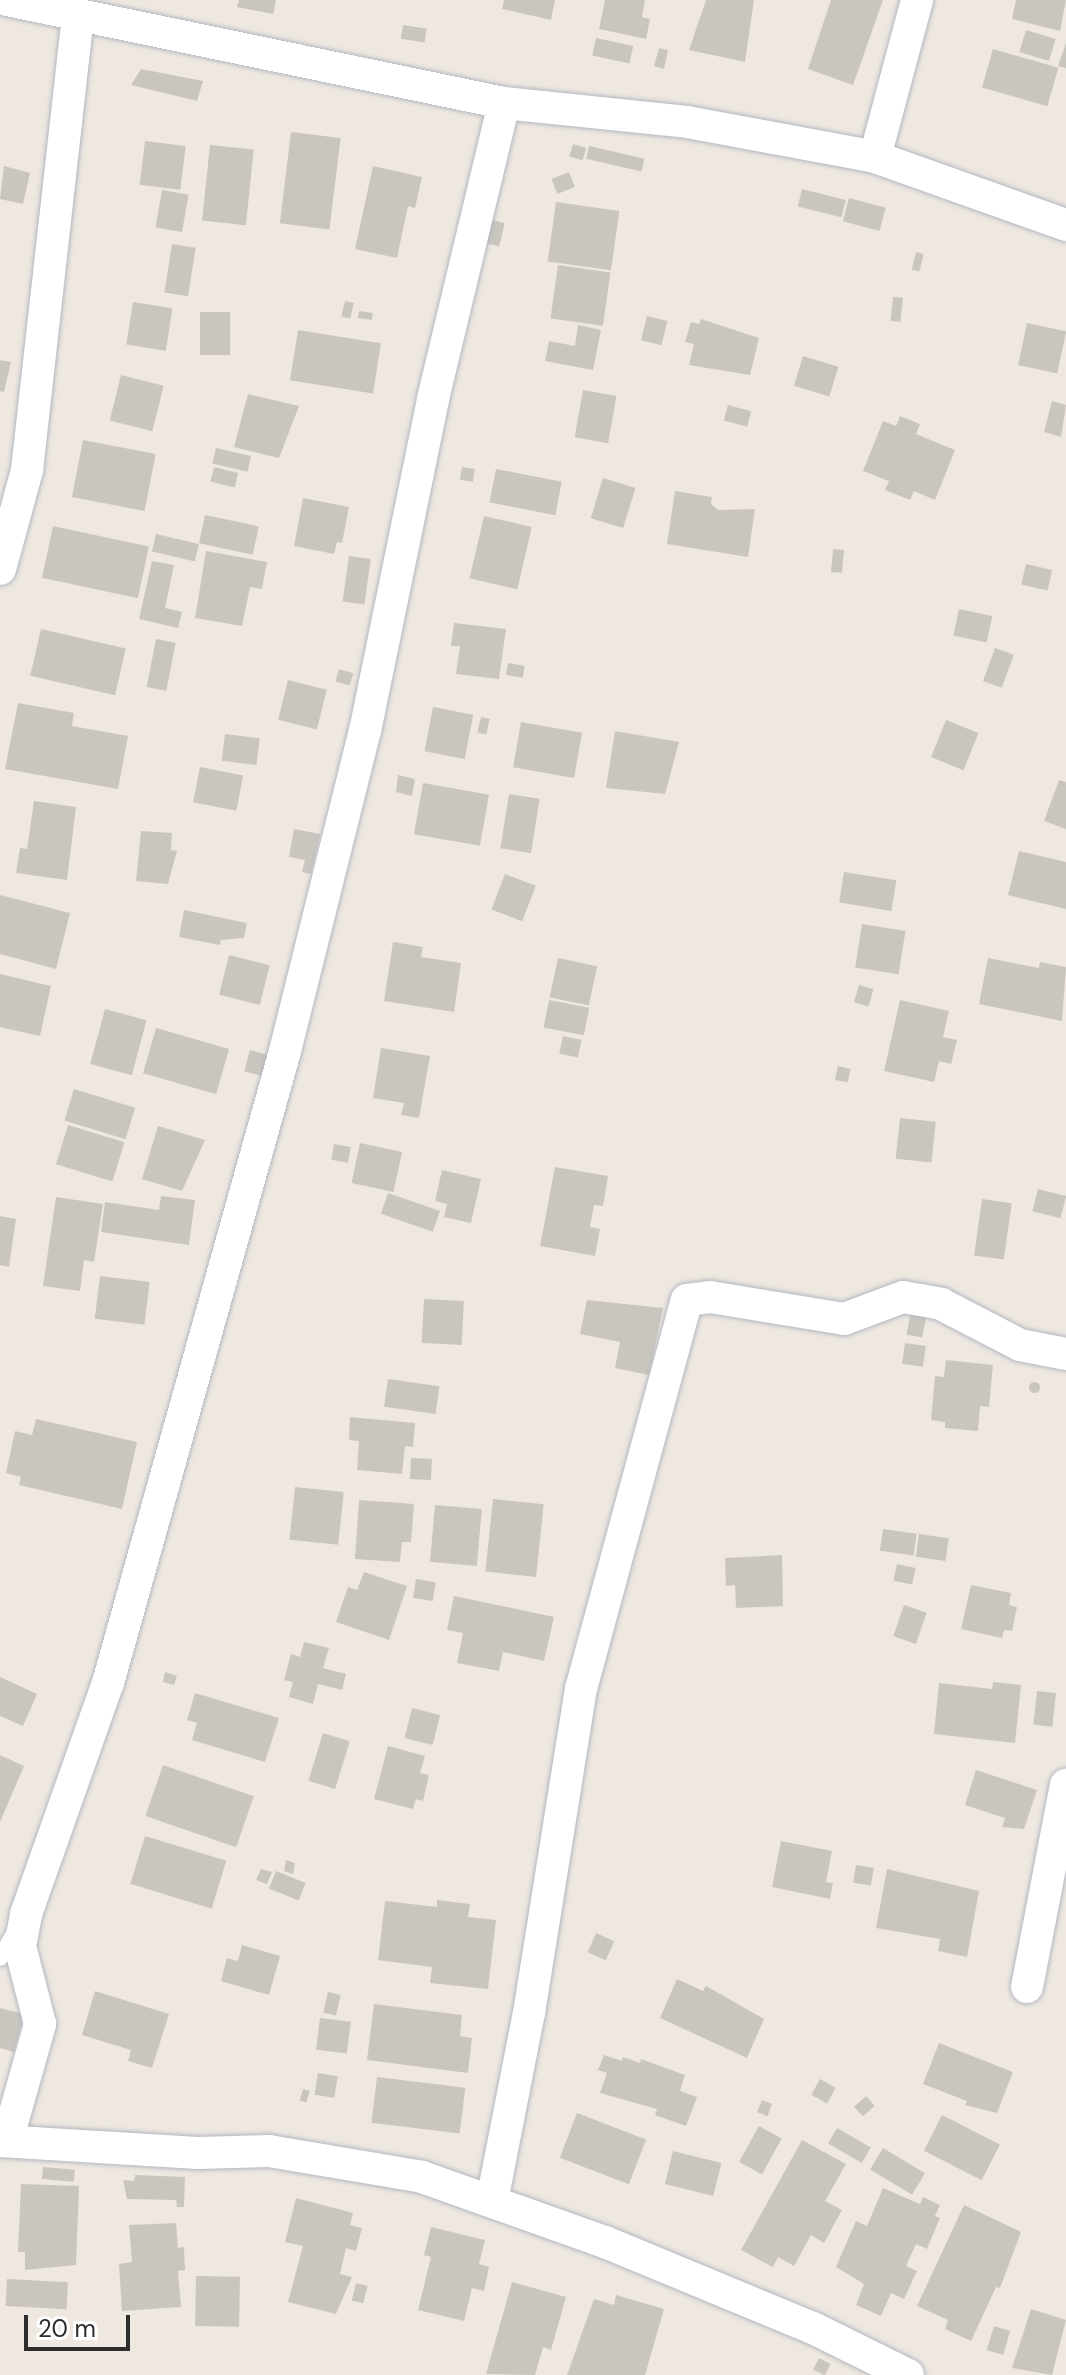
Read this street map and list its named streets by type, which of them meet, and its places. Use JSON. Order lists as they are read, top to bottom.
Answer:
{
  "scale_bar": "20 m"
}
